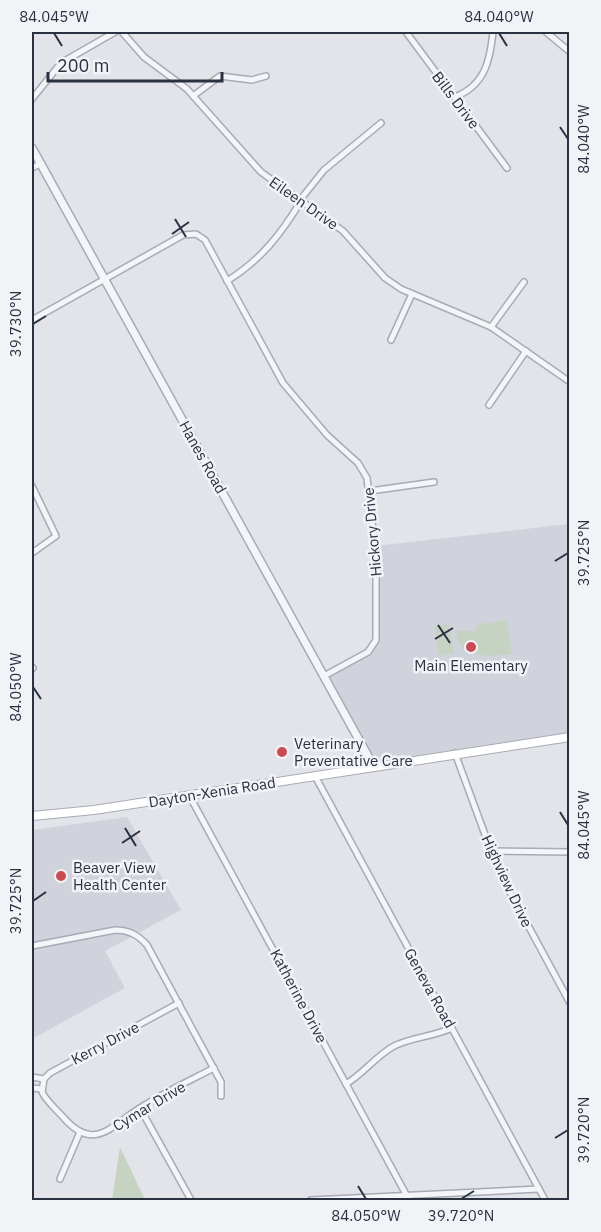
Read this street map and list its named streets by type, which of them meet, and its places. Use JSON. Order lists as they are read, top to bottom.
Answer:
{
  "streets": {
    "main road": ["Dayton-Xenia Road"],
    "street": [
      "Bills Drive",
      "Eileen Drive",
      "Hanes Road",
      "Hickory Drive",
      "Highview Drive",
      "Geneva Road",
      "Katherine Drive",
      "Kerry Drive",
      "Cymar Drive"
    ]
  },
  "crossings": [
    ["Hanes Road", "Hickory Drive"],
    ["Hanes Road", "Dayton-Xenia Road"],
    ["Dayton-Xenia Road", "Highview Drive"],
    ["Dayton-Xenia Road", "Geneva Road"],
    ["Dayton-Xenia Road", "Katherine Drive"]
  ],
  "places": ["Main Elementary", "Veterinary Preventative Care", "Beaver View Health Center"],
  "scale_bar": "200 m",
  "coordinates": [
    "84.045°W",
    "84.040°W",
    "39.730°N",
    "39.725°N",
    "84.050°W",
    "39.720°N"
  ]
}
